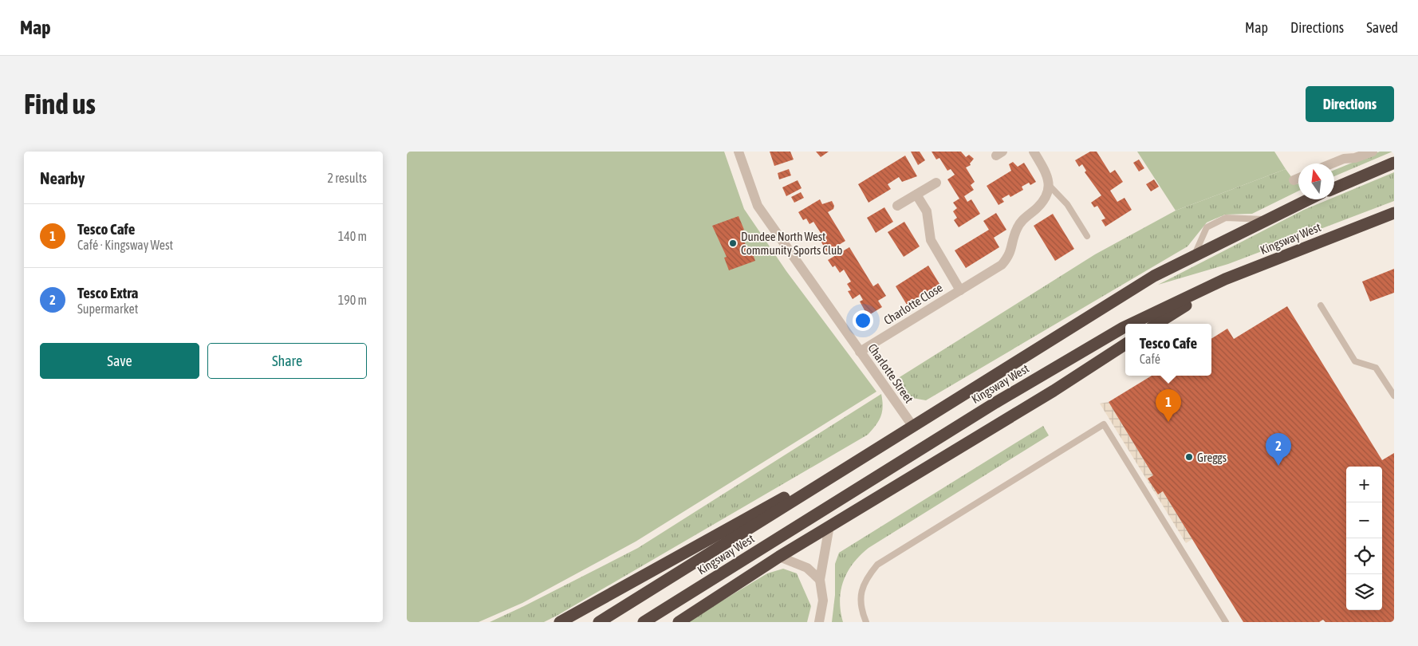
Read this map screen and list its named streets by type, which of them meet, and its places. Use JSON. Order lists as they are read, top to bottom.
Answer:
{
  "streets": {
    "highway": ["Kingsway West"],
    "street": ["Charlotte Close", "Charlotte Street"]
  },
  "crossings": [
    ["Kingsway West", "Charlotte Street"],
    ["Charlotte Close", "Charlotte Street"]
  ],
  "places": ["Dundee North West Community Sports Club", "Greggs"],
  "north": "top",
  "page": {
    "header": "Map",
    "nav": ["Map", "Directions", "Saved"],
    "buttons": [
      "Directions",
      ["Save", "Share"]
    ],
    "title": "Find us",
    "heading": ["Nearby", "2 results"],
    "list": [
      {
        "mark": "1",
        "name": "Tesco Cafe",
        "note": "Café · Kingsway West",
        "value": "140 m"
      },
      {
        "mark": "2",
        "name": "Tesco Extra",
        "note": "Supermarket",
        "value": "190 m"
      }
    ],
    "popup": ["Tesco Cafe", "Café"],
    "pins": ["1", "2"],
    "map_buttons": ["+", "−"]
  }
}
